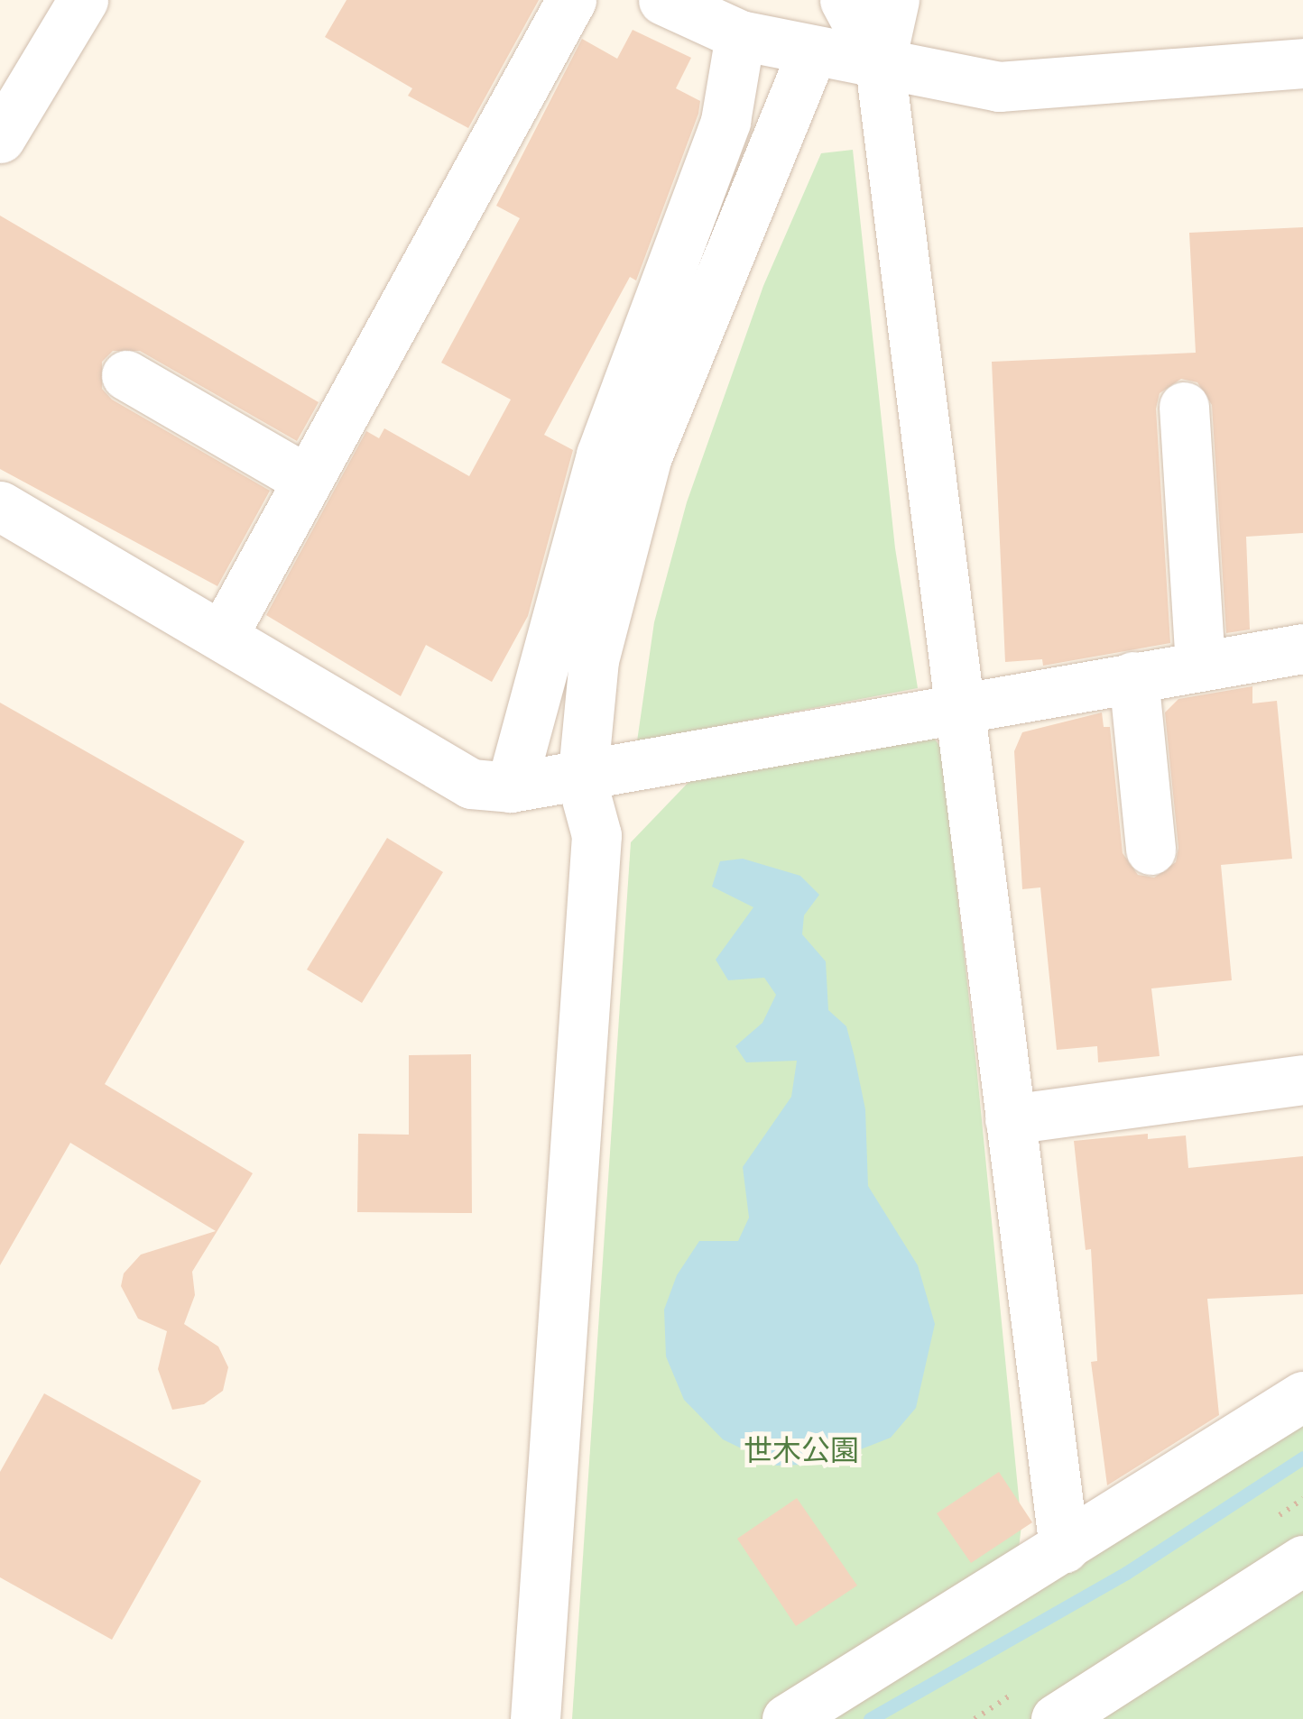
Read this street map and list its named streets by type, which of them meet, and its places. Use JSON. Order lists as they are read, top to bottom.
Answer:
{
  "parks": ["世木公園"]
}
